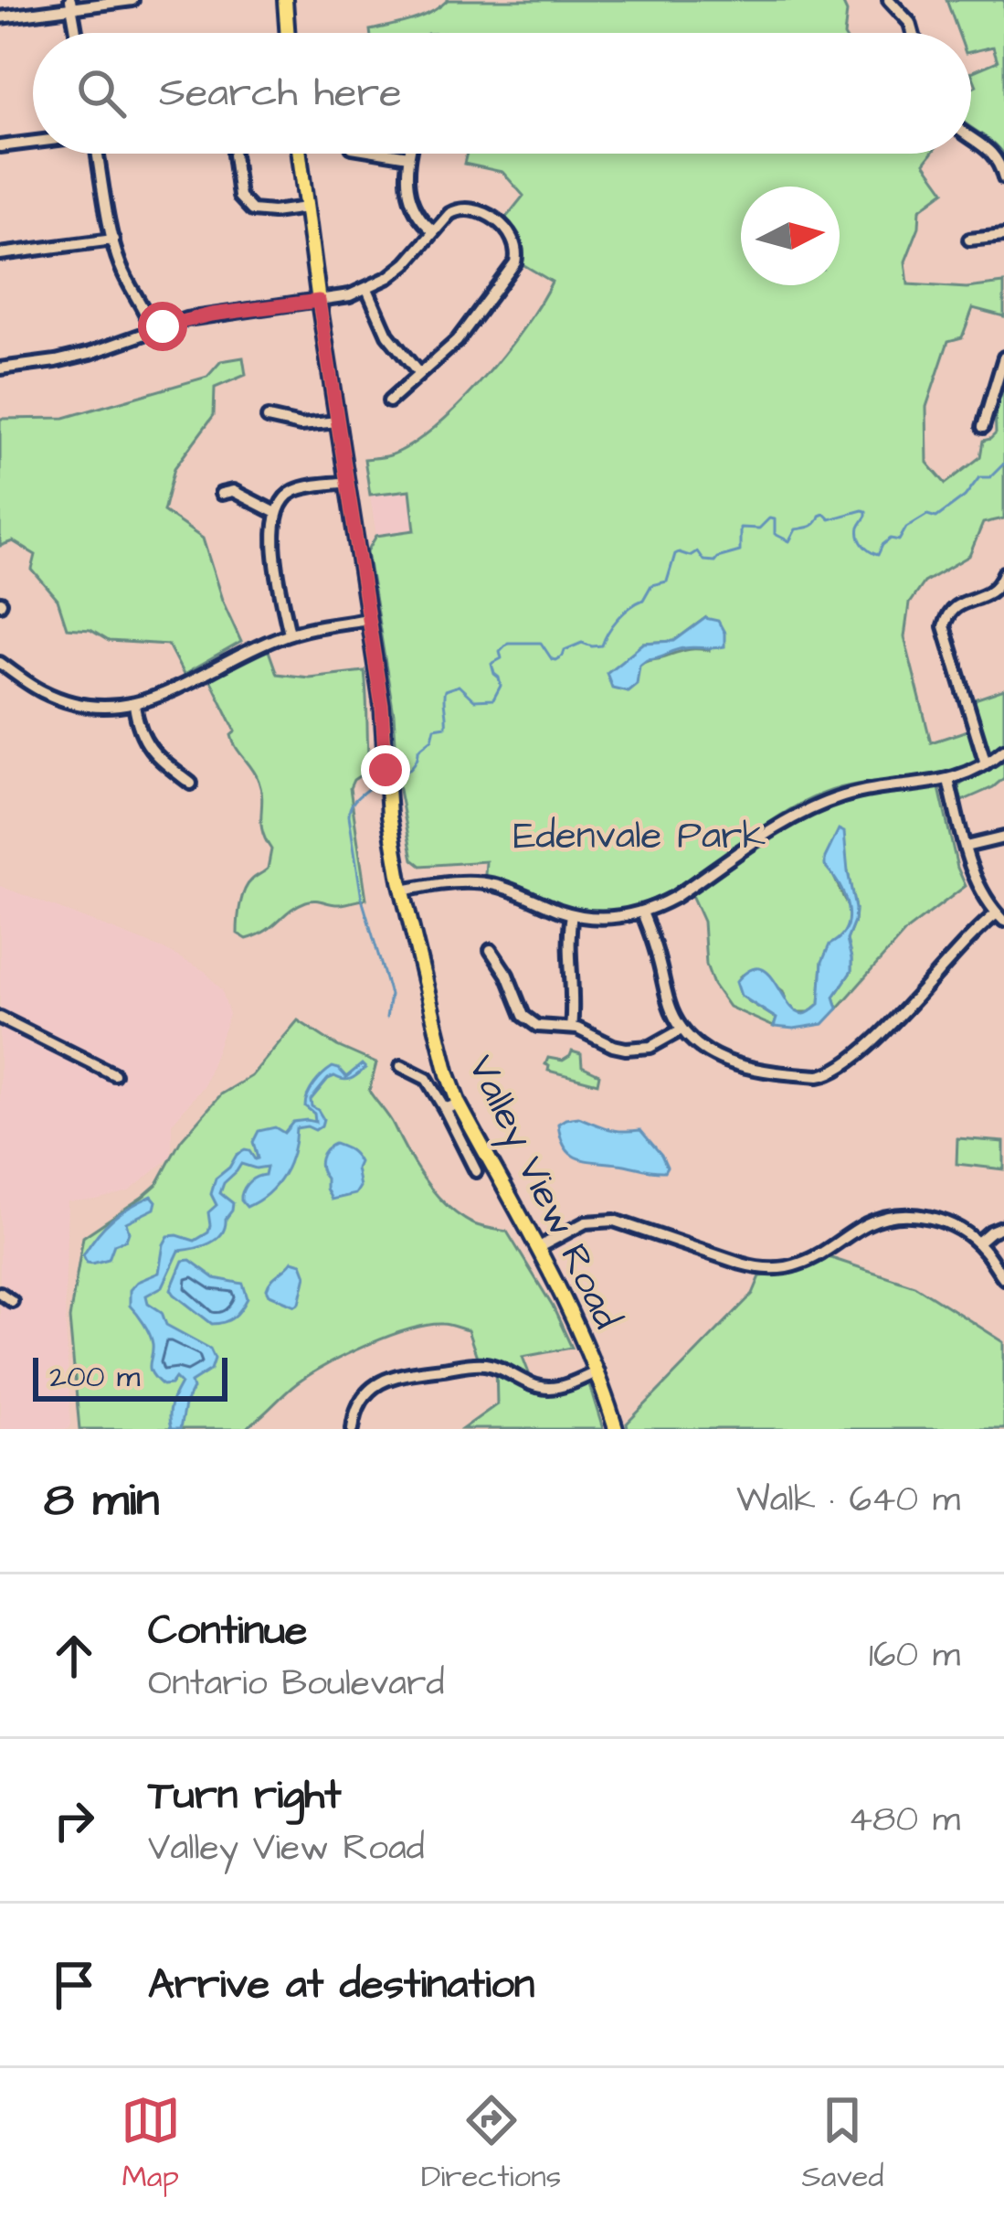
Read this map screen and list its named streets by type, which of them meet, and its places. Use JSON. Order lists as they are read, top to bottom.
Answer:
{
  "streets": {
    "main road": ["Valley View Road"]
  },
  "parks": ["Edenvale Park"],
  "scale_bar": "200 m",
  "north": "right",
  "page": {
    "search": "Search here",
    "scale": "200 m",
    "heading": ["8 min", "Walk · 640 m"],
    "list": [
      ["Continue", "Ontario Boulevard", "160 m"],
      ["Turn right", "Valley View Road", "480 m"],
      "Arrive at destination"
    ],
    "nav": ["Map", "Directions", "Saved"]
  }
}
